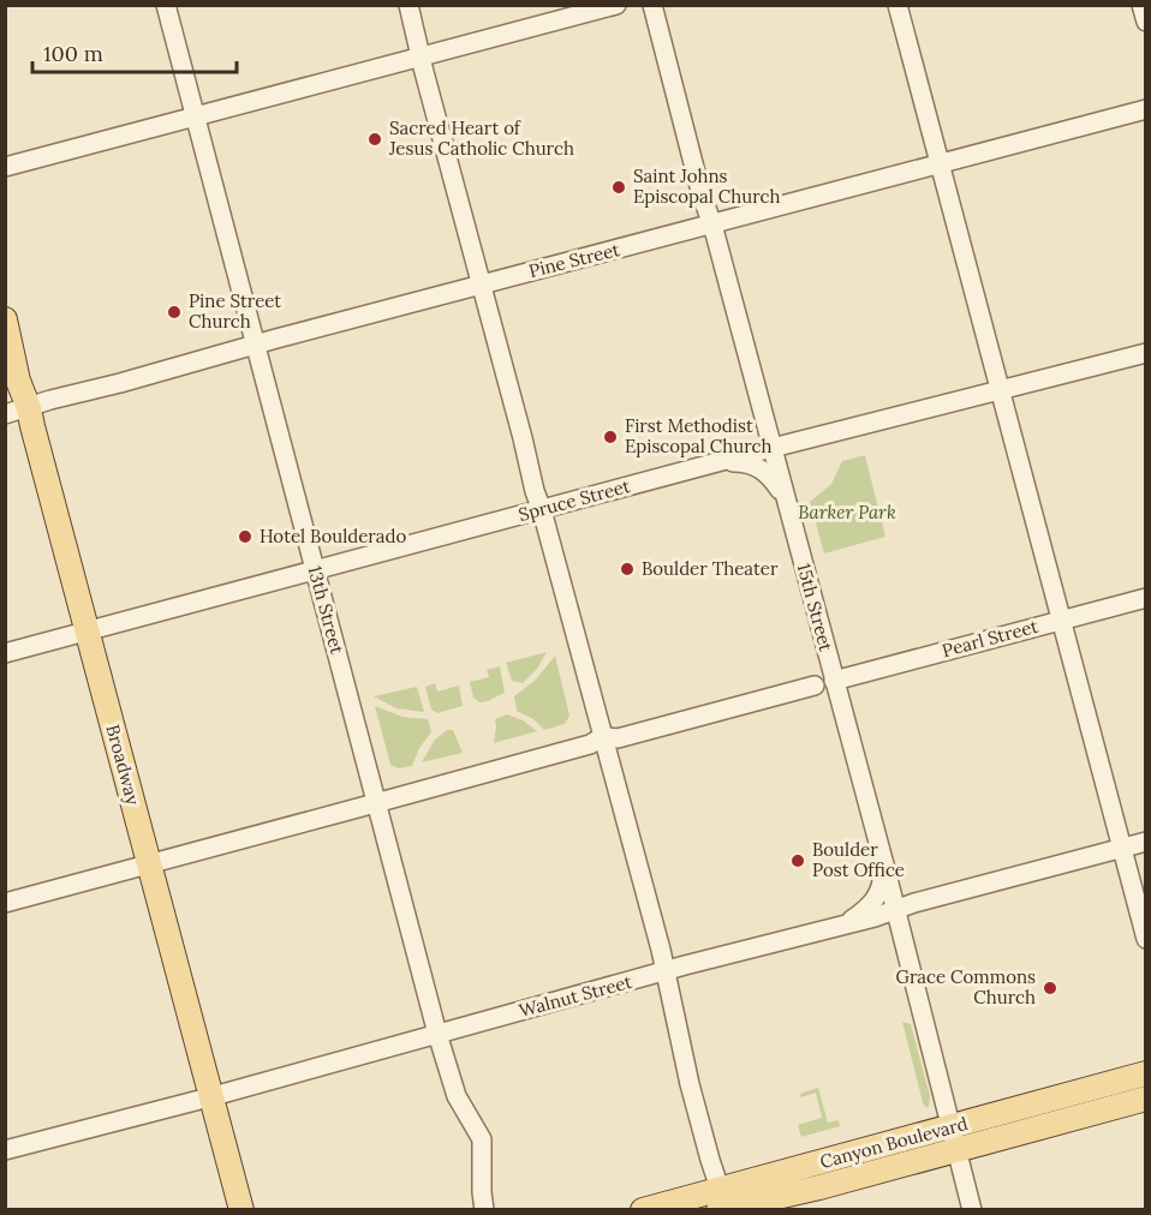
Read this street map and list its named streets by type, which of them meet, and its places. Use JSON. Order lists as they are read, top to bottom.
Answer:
{
  "streets": {
    "main road": ["Broadway", "Canyon Boulevard"],
    "street": [
      "Pine Street",
      "Spruce Street",
      "15th Street",
      "13th Street",
      "Pearl Street",
      "Walnut Street"
    ]
  },
  "crossings": [
    ["Pine Street", "15th Street"],
    ["Pine Street", "13th Street"],
    ["Pine Street", "Broadway"],
    ["Spruce Street", "15th Street"],
    ["Spruce Street", "13th Street"],
    ["Spruce Street", "Broadway"],
    ["15th Street", "Pearl Street"],
    ["15th Street", "Walnut Street"],
    ["15th Street", "Canyon Boulevard"],
    ["13th Street", "Walnut Street"],
    ["Broadway", "Walnut Street"]
  ],
  "parks": ["Barker Park"],
  "places": [
    "Sacred Heart of Jesus Catholic Church",
    "Saint Johns Episcopal Church",
    "Pine Street Church",
    "First Methodist Episcopal Church",
    "Hotel Boulderado",
    "Boulder Theater",
    "Boulder Post Office",
    "Grace Commons Church"
  ],
  "scale_bar": "100 m"
}
